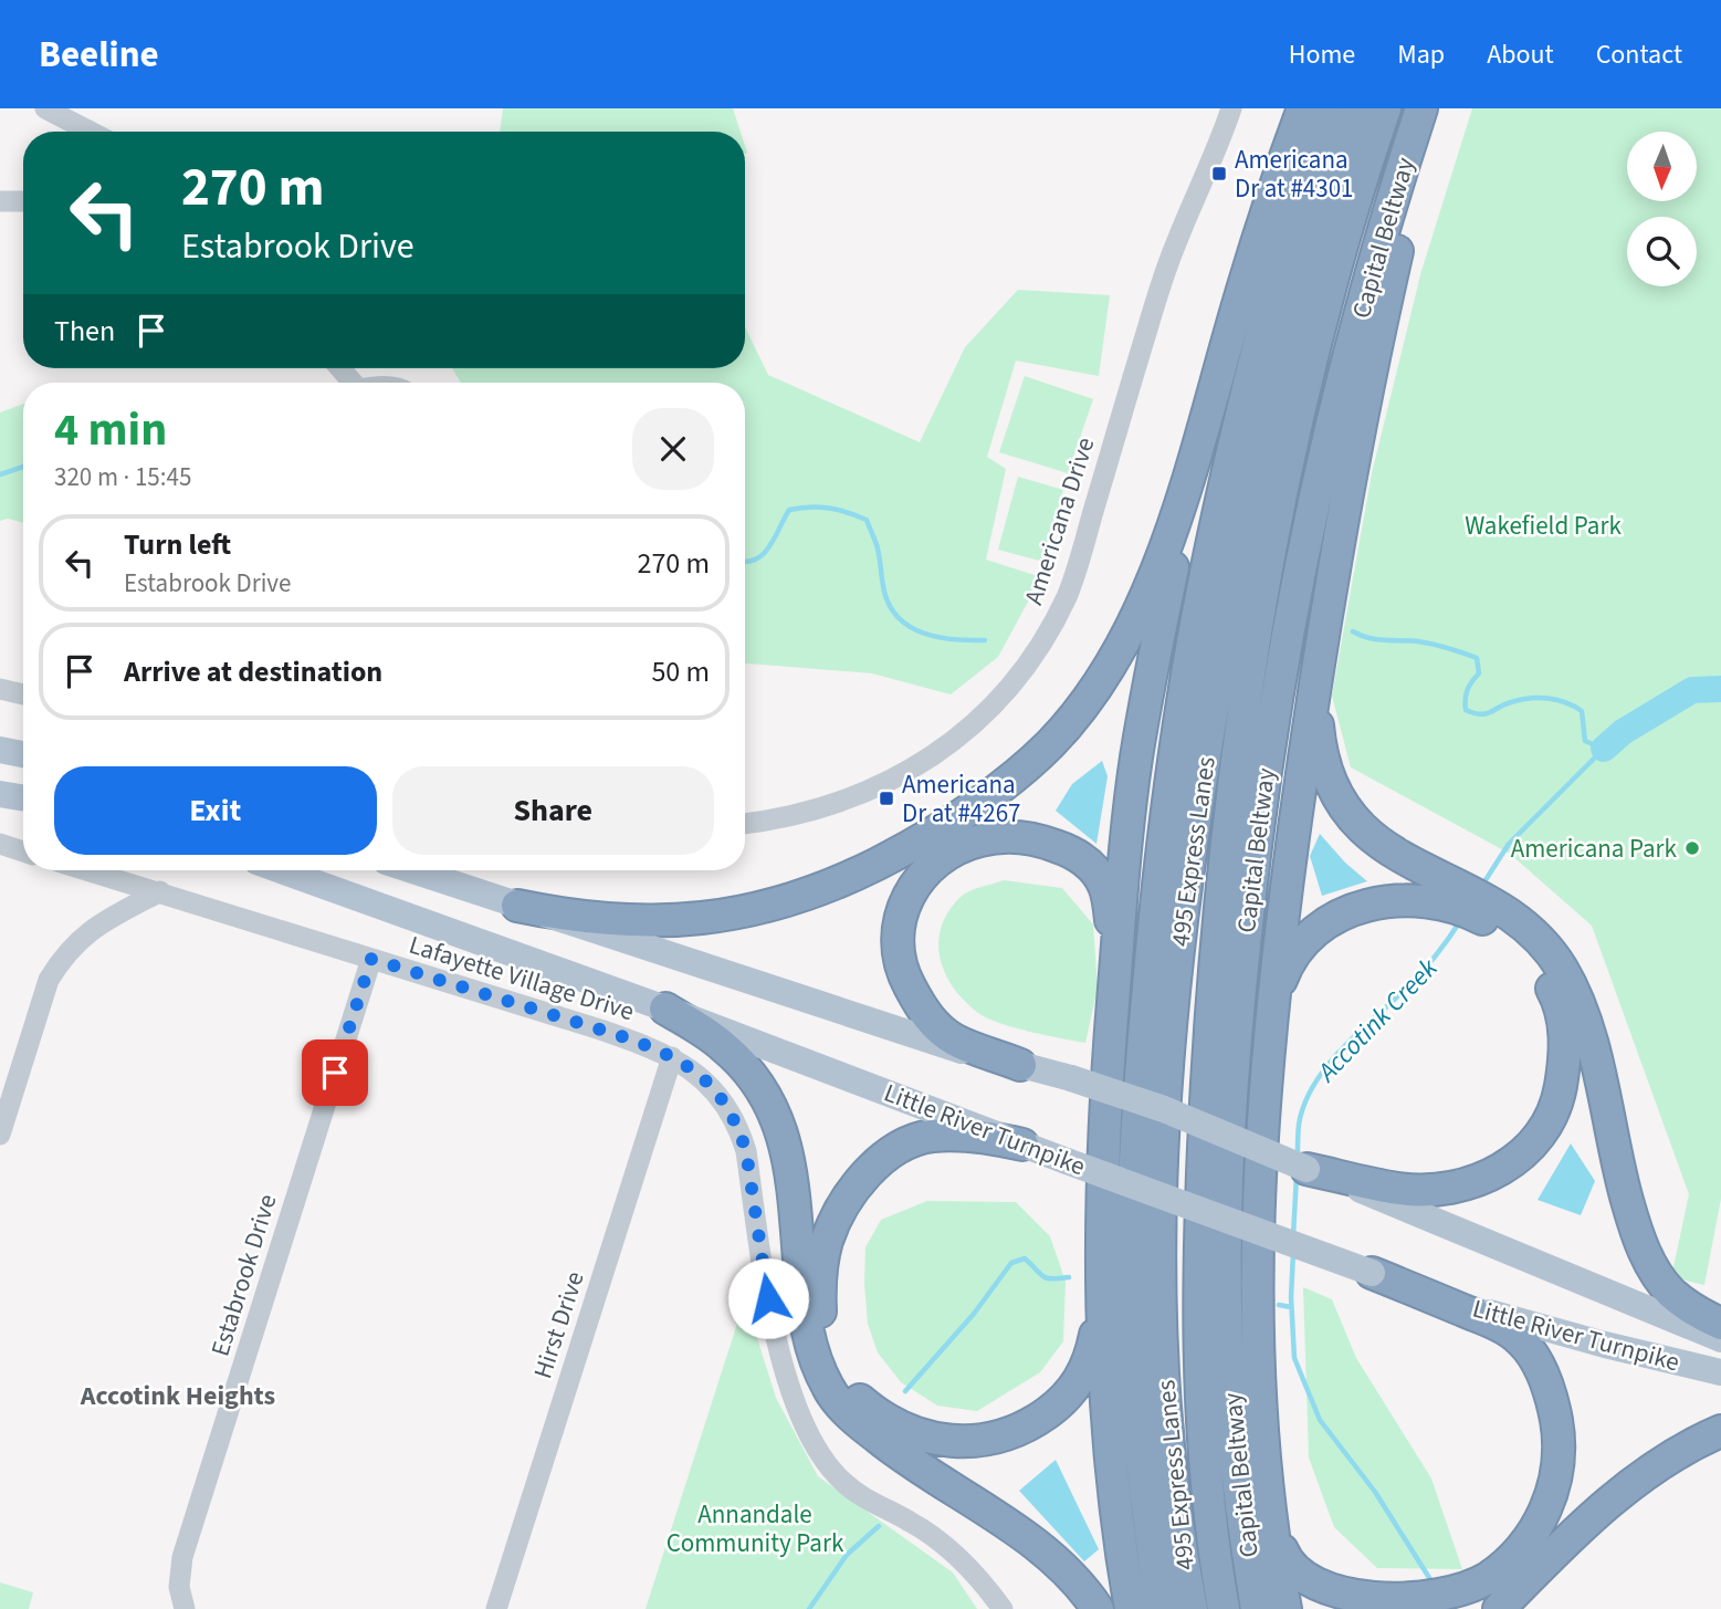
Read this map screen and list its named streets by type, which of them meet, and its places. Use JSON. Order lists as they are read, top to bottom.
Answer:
{
  "streets": {
    "highway": ["Capital Beltway", "495 Express Lanes"],
    "main road": ["Little River Turnpike"],
    "street": [
      "Americana Drive",
      "Lafayette Village Drive",
      "Estabrook Drive",
      "Hirst Drive"
    ]
  },
  "crossings": [
    ["Lafayette Village Drive", "Estabrook Drive"],
    ["Lafayette Village Drive", "Hirst Drive"]
  ],
  "districts": ["Accotink Heights"],
  "water": ["Accotink Creek"],
  "parks": ["Wakefield Park", "Annandale Community Park"],
  "places": {
    "transit": ["Americana Dr at #4301", "Americana Dr at #4267"],
    "other": ["Americana Park"]
  },
  "north": "bottom",
  "page": {
    "header": "Beeline",
    "nav": [
      "Home",
      "Map",
      "About",
      "Contact"
    ],
    "turn": ["270 m", "Estabrook Drive"],
    "then": "Then",
    "heading": ["4 min", "320 m · 15:45"],
    "list": [
      {
        "name": "Turn left",
        "note": "Estabrook Drive",
        "value": "270 m"
      },
      {
        "name": "Arrive at destination",
        "value": "50 m"
      }
    ],
    "buttons": ["Exit", "Share"]
  }
}
